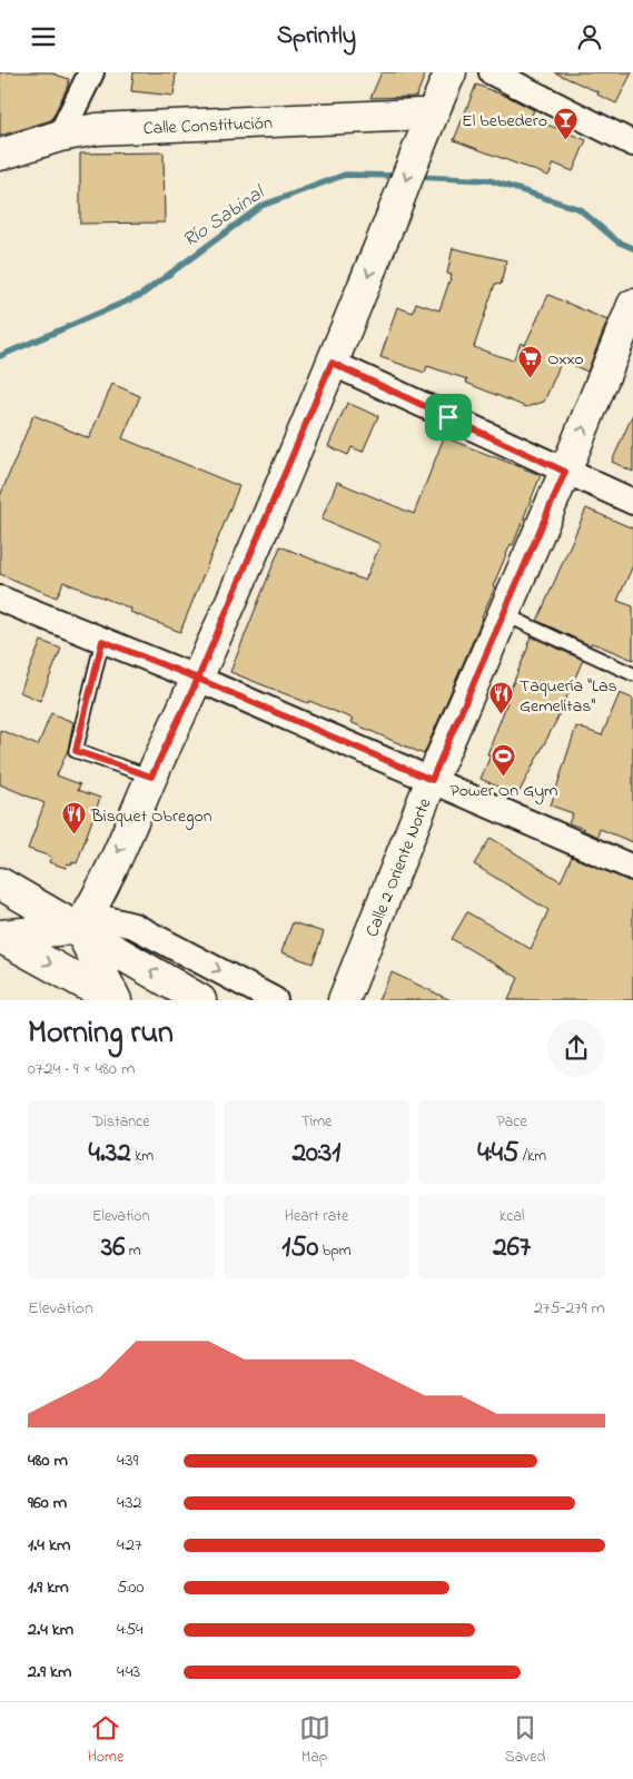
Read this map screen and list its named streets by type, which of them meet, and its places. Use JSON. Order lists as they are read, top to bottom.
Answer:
{
  "streets": {
    "main road": ["Calle Constitución", "Calle 2 Oriente Norte"]
  },
  "water": ["Río Sabinal"],
  "places": {
    "bar": ["El bebedero"],
    "supermarket": ["Oxxo"],
    "restaurant": ["Taquería \"Las Gemelitas\"", "Bisquet Obregon"],
    "sports": ["Power On Gym"]
  },
  "page": {
    "header": "Sprintly",
    "heading": ["Morning run", "07:24 · 9 × 480 m"],
    "stats": [
      ["Distance", "4.32 km"],
      ["Time", "20:31"],
      ["Pace", "4:45 /km"],
      ["Elevation", "36 m"],
      ["Heart rate", "150 bpm"],
      ["kcal", "267"]
    ],
    "chart": ["Elevation", "275–279 m"],
    "list": [
      {
        "name": "480 m",
        "note": "4:39"
      },
      {
        "name": "960 m",
        "note": "4:32"
      },
      {
        "name": "1.4 km",
        "note": "4:27"
      },
      {
        "name": "1.9 km",
        "note": "5:00"
      },
      {
        "name": "2.4 km",
        "note": "4:54"
      },
      {
        "name": "2.9 km",
        "note": "4:43"
      }
    ],
    "tabs": ["Home", "Map", "Saved"]
  }
}
